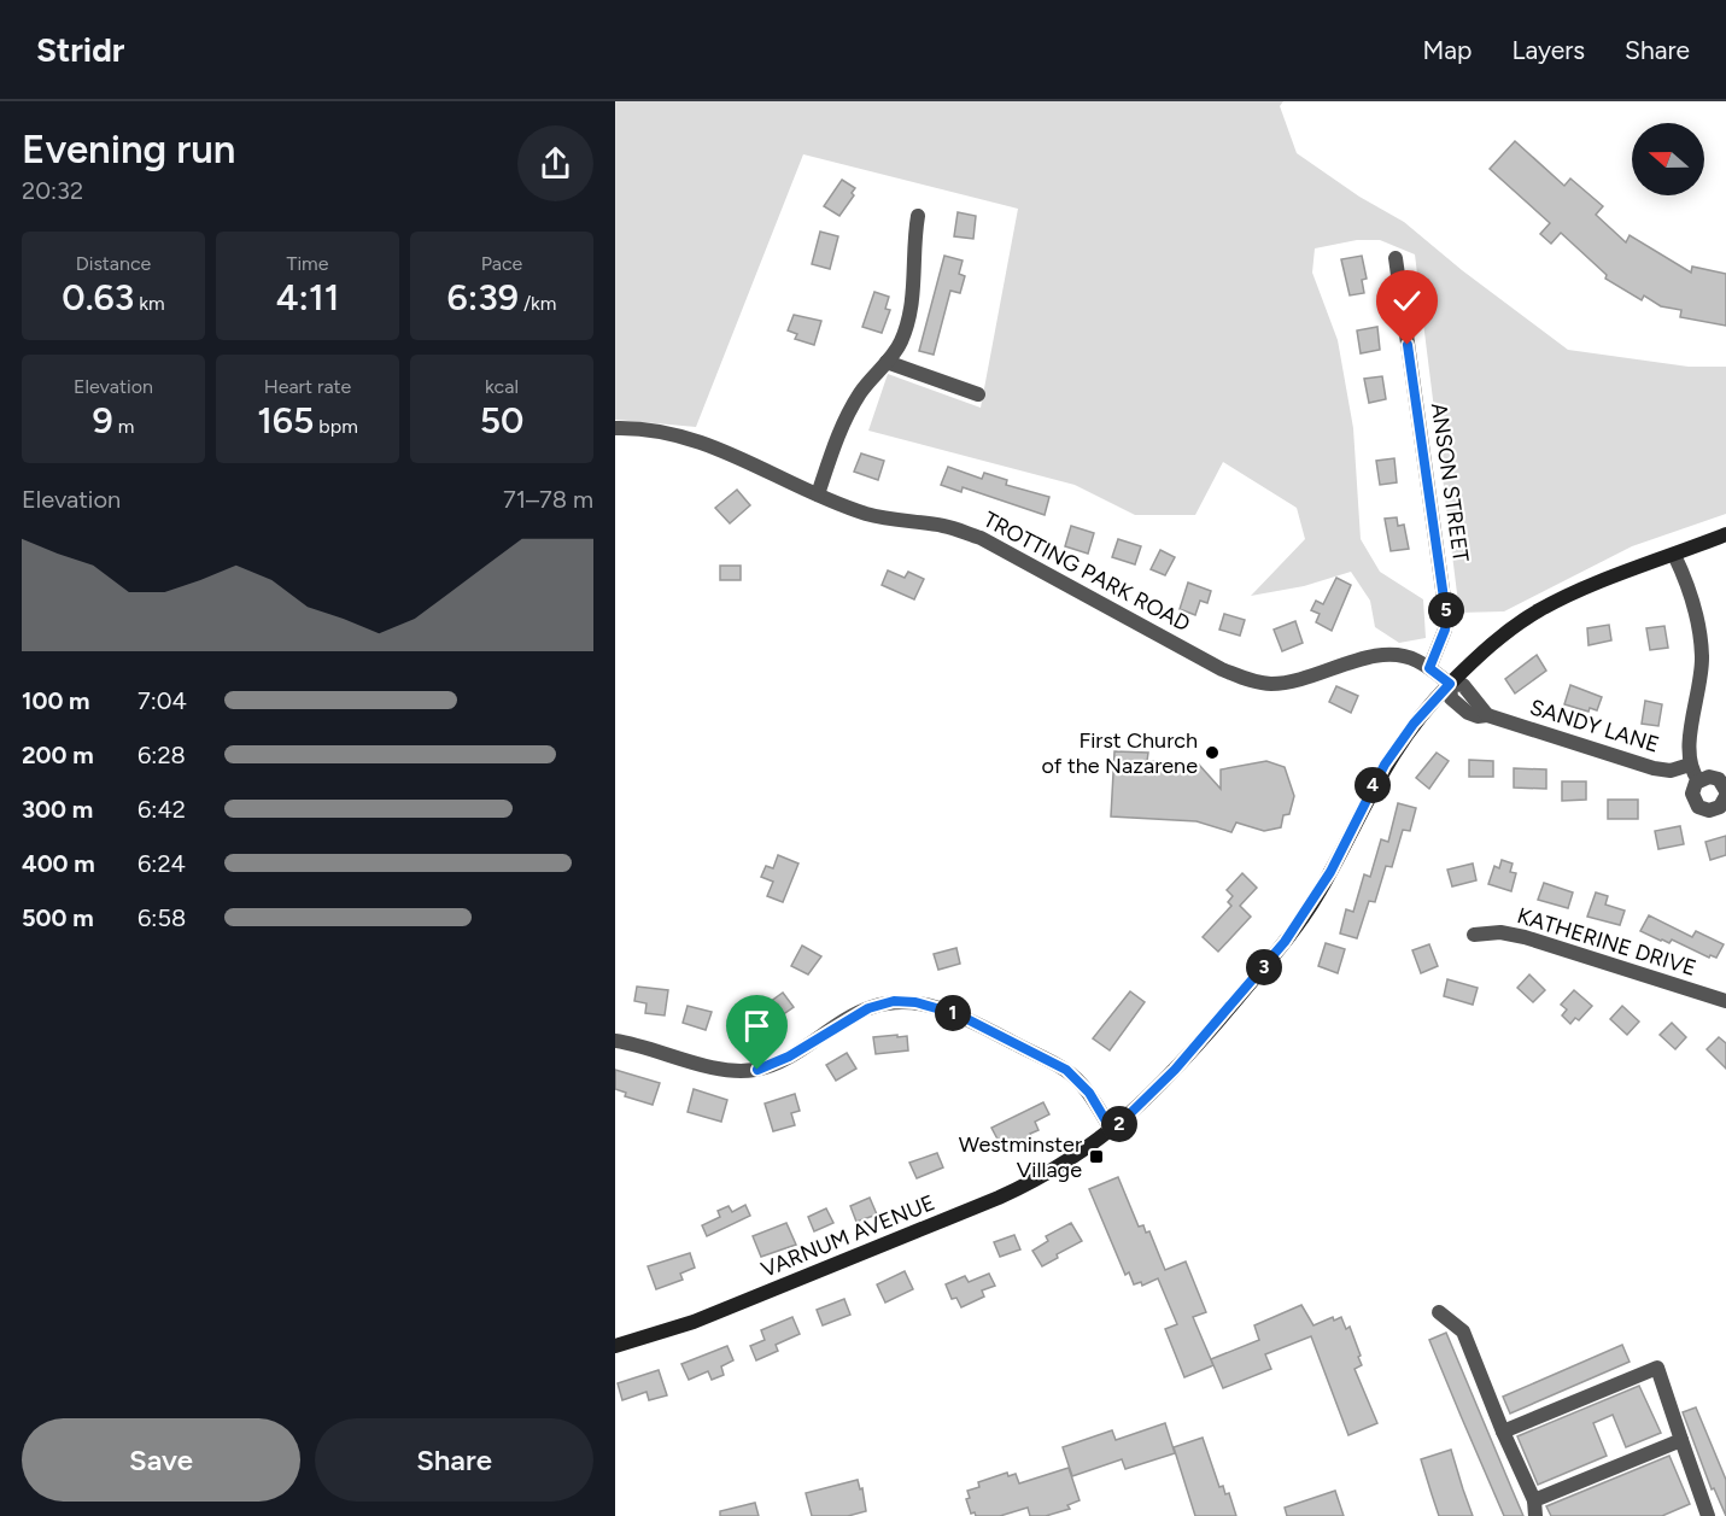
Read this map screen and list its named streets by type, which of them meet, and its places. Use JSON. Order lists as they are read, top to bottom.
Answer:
{
  "streets": {
    "main road": ["VARNUM AVENUE"],
    "street": [
      "ANSON STREET",
      "TROTTING PARK ROAD",
      "SANDY LANE",
      "KATHERINE DRIVE"
    ]
  },
  "crossings": [
    ["ANSON STREET", "TROTTING PARK ROAD"],
    ["TROTTING PARK ROAD", "SANDY LANE"],
    ["TROTTING PARK ROAD", "VARNUM AVENUE"],
    ["SANDY LANE", "VARNUM AVENUE"]
  ],
  "places": {
    "other": ["First Church of the Nazarene"],
    "transit": ["Westminster Village"]
  },
  "north": "left",
  "page": {
    "header": "Stridr",
    "nav": ["Map", "Layers", "Share"],
    "heading": ["Evening run", "20:32"],
    "stats": [
      ["Distance", "0.63 km"],
      ["Time", "4:11"],
      ["Pace", "6:39 /km"],
      ["Elevation", "9 m"],
      ["Heart rate", "165 bpm"],
      ["kcal", "50"]
    ],
    "chart": ["Elevation", "71–78 m"],
    "pins": [
      "5",
      "4",
      "3",
      "1",
      "2"
    ],
    "list": [
      {
        "name": "100 m",
        "note": "7:04"
      },
      {
        "name": "200 m",
        "note": "6:28"
      },
      {
        "name": "300 m",
        "note": "6:42"
      },
      {
        "name": "400 m",
        "note": "6:24"
      },
      {
        "name": "500 m",
        "note": "6:58"
      }
    ],
    "buttons": ["Save", "Share"]
  }
}
